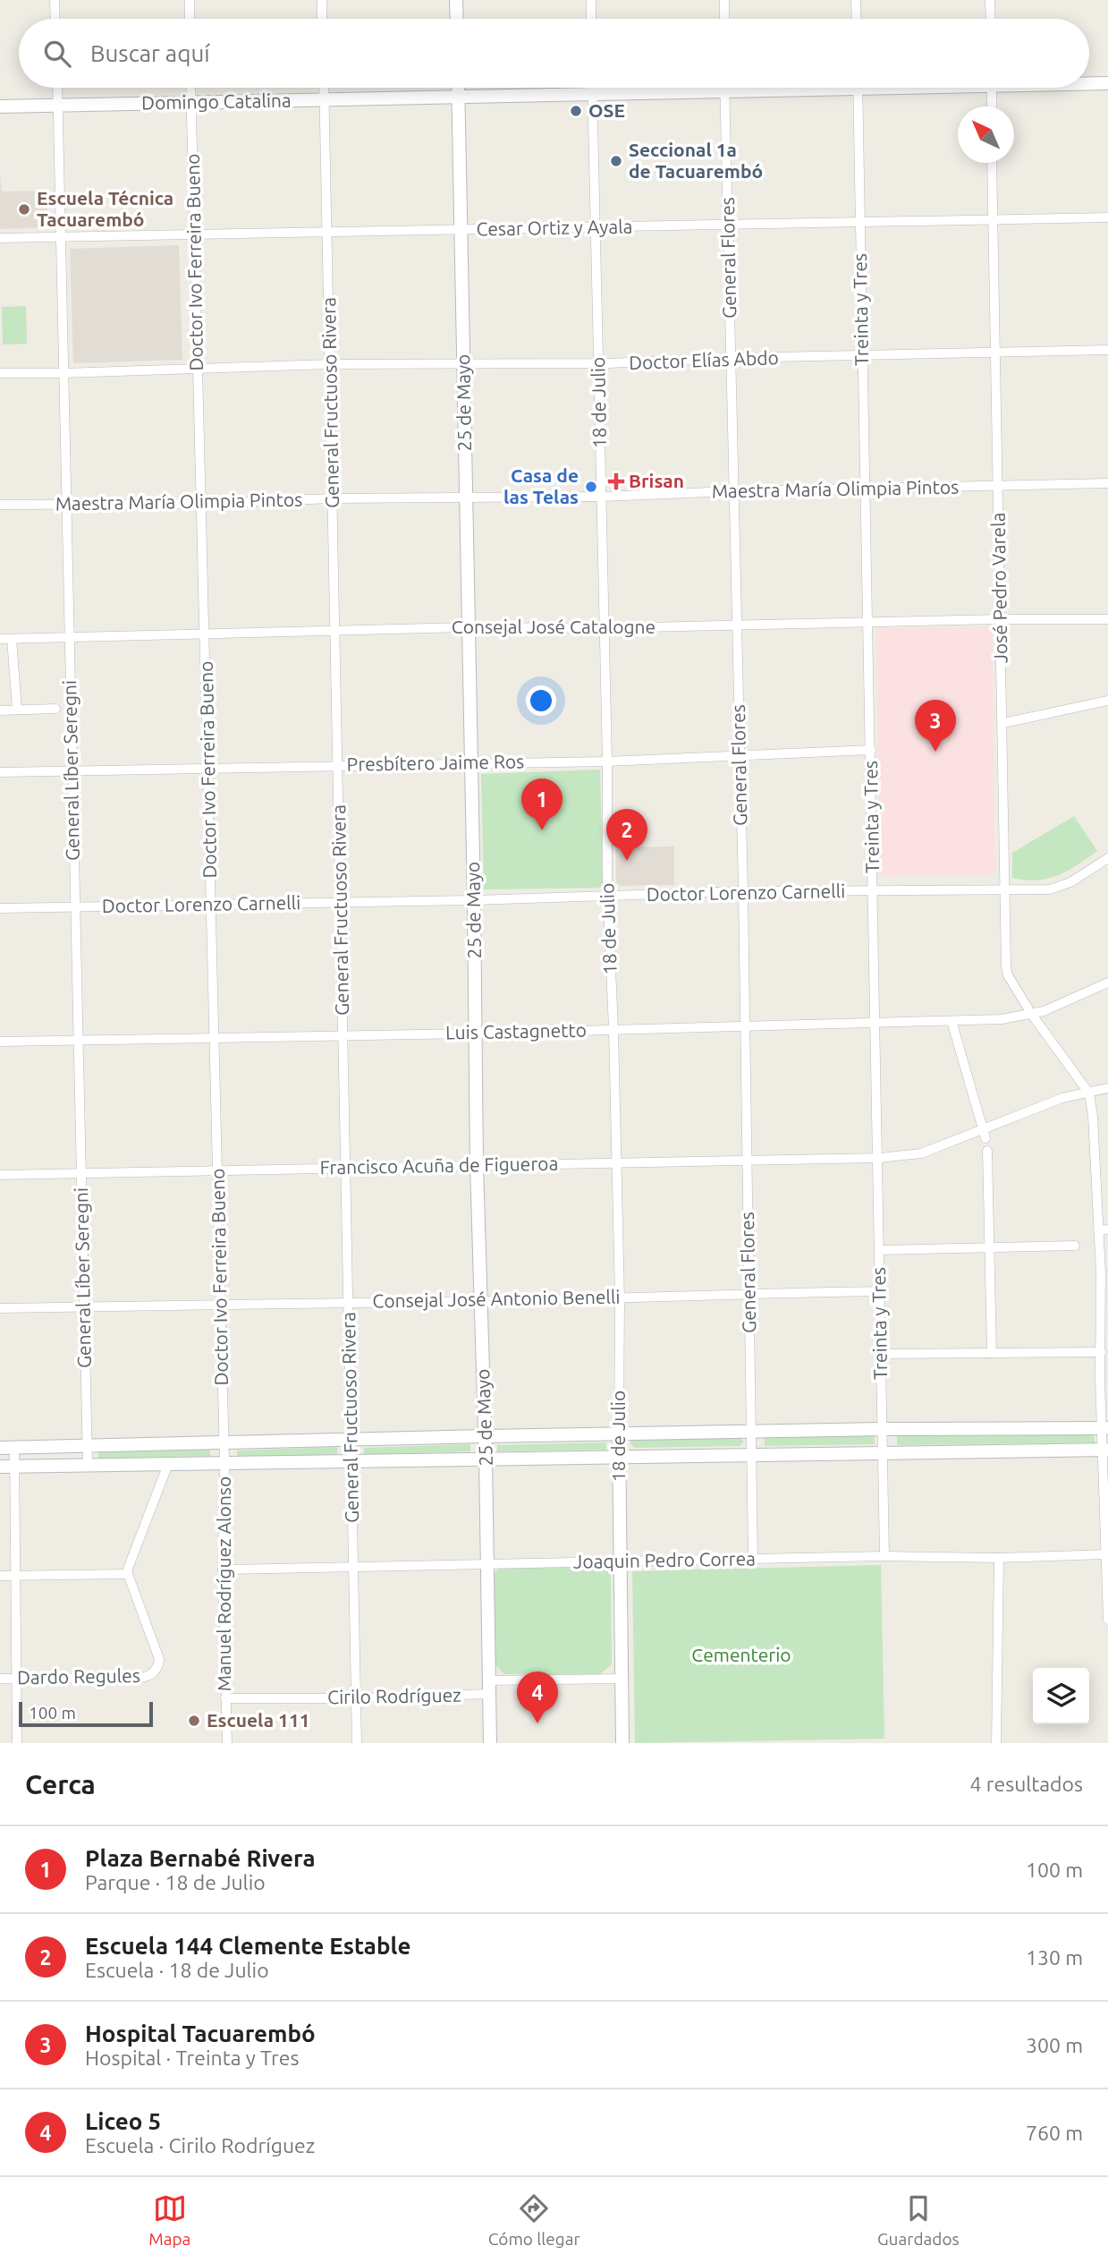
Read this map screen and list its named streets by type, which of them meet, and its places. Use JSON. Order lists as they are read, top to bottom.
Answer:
{
  "streets": {
    "street": [
      "Domingo Catalina",
      "Cesar Ortiz y Ayala",
      "General Flores",
      "Doctor Ivo Ferreira Bueno",
      "Treinta y Tres",
      "Doctor Elías Abdo",
      "General Fructuoso Rivera",
      "25 de Mayo",
      "18 de Julio",
      "Maestra María Olimpia Pintos",
      "José Pedro Varela",
      "Consejal José Catalogne",
      "Presbítero Jaime Ros",
      "General Líber Seregni",
      "Doctor Lorenzo Carnelli",
      "Luis Castagnetto",
      "Francisco Acuña de Figueroa",
      "Consejal José Antonio Benelli",
      "Joaquin Pedro Correa",
      "Manuel Rodríguez Alonso",
      "Dardo Regules",
      "Cirilo Rodríguez"
    ]
  },
  "crossings": [
    ["Domingo Catalina", "General Flores"],
    ["Domingo Catalina", "Doctor Ivo Ferreira Bueno"],
    ["Domingo Catalina", "General Fructuoso Rivera"],
    ["Domingo Catalina", "25 de Mayo"],
    ["Domingo Catalina", "18 de Julio"],
    ["Domingo Catalina", "General Líber Seregni"],
    ["Cesar Ortiz y Ayala", "General Flores"],
    ["Cesar Ortiz y Ayala", "Doctor Ivo Ferreira Bueno"],
    ["Cesar Ortiz y Ayala", "Treinta y Tres"],
    ["Cesar Ortiz y Ayala", "General Fructuoso Rivera"],
    ["Cesar Ortiz y Ayala", "25 de Mayo"],
    ["Cesar Ortiz y Ayala", "18 de Julio"],
    ["Cesar Ortiz y Ayala", "José Pedro Varela"],
    ["Cesar Ortiz y Ayala", "General Líber Seregni"],
    ["General Flores", "Doctor Elías Abdo"],
    ["General Flores", "Maestra María Olimpia Pintos"],
    ["General Flores", "Consejal José Catalogne"],
    ["General Flores", "Presbítero Jaime Ros"],
    ["General Flores", "Doctor Lorenzo Carnelli"],
    ["General Flores", "Luis Castagnetto"],
    ["General Flores", "Francisco Acuña de Figueroa"],
    ["General Flores", "Consejal José Antonio Benelli"],
    ["General Flores", "Joaquin Pedro Correa"],
    ["Doctor Ivo Ferreira Bueno", "Doctor Elías Abdo"],
    ["Doctor Ivo Ferreira Bueno", "Maestra María Olimpia Pintos"],
    ["Doctor Ivo Ferreira Bueno", "Consejal José Catalogne"],
    ["Doctor Ivo Ferreira Bueno", "Presbítero Jaime Ros"],
    ["Doctor Ivo Ferreira Bueno", "Doctor Lorenzo Carnelli"],
    ["Doctor Ivo Ferreira Bueno", "Luis Castagnetto"],
    ["Doctor Ivo Ferreira Bueno", "Francisco Acuña de Figueroa"],
    ["Doctor Ivo Ferreira Bueno", "Consejal José Antonio Benelli"],
    ["Doctor Ivo Ferreira Bueno", "Manuel Rodríguez Alonso"],
    ["Treinta y Tres", "Doctor Elías Abdo"],
    ["Treinta y Tres", "Maestra María Olimpia Pintos"],
    ["Treinta y Tres", "Consejal José Catalogne"],
    ["Treinta y Tres", "Presbítero Jaime Ros"],
    ["Treinta y Tres", "Doctor Lorenzo Carnelli"],
    ["Treinta y Tres", "Luis Castagnetto"],
    ["Treinta y Tres", "Francisco Acuña de Figueroa"],
    ["Treinta y Tres", "Consejal José Antonio Benelli"],
    ["Treinta y Tres", "Joaquin Pedro Correa"],
    ["Doctor Elías Abdo", "General Fructuoso Rivera"],
    ["Doctor Elías Abdo", "25 de Mayo"],
    ["Doctor Elías Abdo", "18 de Julio"],
    ["Doctor Elías Abdo", "José Pedro Varela"],
    ["Doctor Elías Abdo", "General Líber Seregni"],
    ["General Fructuoso Rivera", "Maestra María Olimpia Pintos"],
    ["General Fructuoso Rivera", "Consejal José Catalogne"],
    ["General Fructuoso Rivera", "Presbítero Jaime Ros"],
    ["General Fructuoso Rivera", "Doctor Lorenzo Carnelli"],
    ["General Fructuoso Rivera", "Luis Castagnetto"],
    ["General Fructuoso Rivera", "Francisco Acuña de Figueroa"],
    ["General Fructuoso Rivera", "Consejal José Antonio Benelli"],
    ["General Fructuoso Rivera", "Joaquin Pedro Correa"],
    ["General Fructuoso Rivera", "Cirilo Rodríguez"],
    ["25 de Mayo", "Maestra María Olimpia Pintos"],
    ["25 de Mayo", "Consejal José Catalogne"],
    ["25 de Mayo", "Presbítero Jaime Ros"],
    ["25 de Mayo", "Doctor Lorenzo Carnelli"],
    ["25 de Mayo", "Luis Castagnetto"],
    ["25 de Mayo", "Francisco Acuña de Figueroa"],
    ["25 de Mayo", "Consejal José Antonio Benelli"],
    ["25 de Mayo", "Joaquin Pedro Correa"],
    ["25 de Mayo", "Cirilo Rodríguez"],
    ["18 de Julio", "Maestra María Olimpia Pintos"],
    ["18 de Julio", "Consejal José Catalogne"],
    ["18 de Julio", "Presbítero Jaime Ros"],
    ["18 de Julio", "Doctor Lorenzo Carnelli"],
    ["18 de Julio", "Luis Castagnetto"],
    ["18 de Julio", "Francisco Acuña de Figueroa"],
    ["18 de Julio", "Consejal José Antonio Benelli"],
    ["18 de Julio", "Joaquin Pedro Correa"],
    ["18 de Julio", "Cirilo Rodríguez"],
    ["Maestra María Olimpia Pintos", "José Pedro Varela"],
    ["Maestra María Olimpia Pintos", "General Líber Seregni"],
    ["José Pedro Varela", "Consejal José Catalogne"],
    ["José Pedro Varela", "Doctor Lorenzo Carnelli"],
    ["José Pedro Varela", "Luis Castagnetto"],
    ["José Pedro Varela", "Francisco Acuña de Figueroa"],
    ["Consejal José Catalogne", "General Líber Seregni"],
    ["Presbítero Jaime Ros", "General Líber Seregni"],
    ["General Líber Seregni", "Doctor Lorenzo Carnelli"],
    ["General Líber Seregni", "Luis Castagnetto"],
    ["General Líber Seregni", "Francisco Acuña de Figueroa"],
    ["General Líber Seregni", "Consejal José Antonio Benelli"],
    ["Joaquin Pedro Correa", "Manuel Rodríguez Alonso"],
    ["Manuel Rodríguez Alonso", "Cirilo Rodríguez"]
  ],
  "parks": ["Cementerio"],
  "places": {
    "other": [
      "OSE",
      "Seccional 1a de Tacuarembó",
      "Escuela Técnica Tacuarembó",
      "Casa de las Telas",
      "Escuela 111"
    ],
    "health": ["Brisan"]
  },
  "scale_bar": "100 m",
  "north": "top left",
  "page": {
    "search": "Buscar aquí",
    "pins": [
      "3",
      "1",
      "2",
      "4"
    ],
    "scale": "100 m",
    "heading": ["Cerca", "4 resultados"],
    "list": [
      {
        "mark": "1",
        "name": "Plaza Bernabé Rivera",
        "note": "Parque · 18 de Julio",
        "value": "100 m"
      },
      {
        "mark": "2",
        "name": "Escuela 144 Clemente Estable",
        "note": "Escuela · 18 de Julio",
        "value": "130 m"
      },
      {
        "mark": "3",
        "name": "Hospital Tacuarembó",
        "note": "Hospital · Treinta y Tres",
        "value": "300 m"
      },
      {
        "mark": "4",
        "name": "Liceo 5",
        "note": "Escuela · Cirilo Rodríguez",
        "value": "760 m"
      }
    ],
    "nav": ["Mapa", "Cómo llegar", "Guardados"]
  }
}
